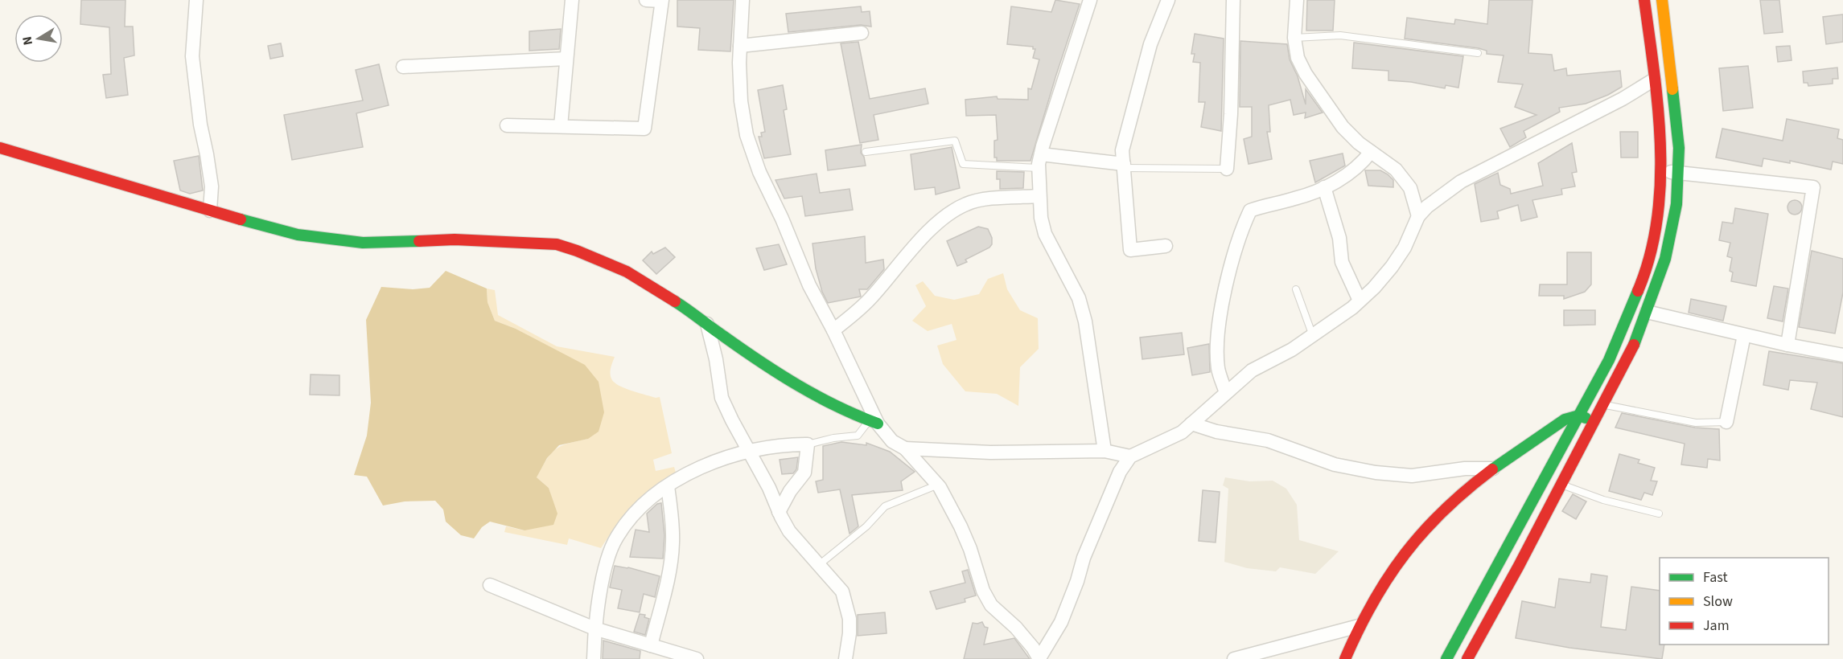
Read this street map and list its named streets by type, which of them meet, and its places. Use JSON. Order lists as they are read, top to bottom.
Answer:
{
  "legend": ["Fast", "Slow", "Jam"],
  "north": "left"
}
